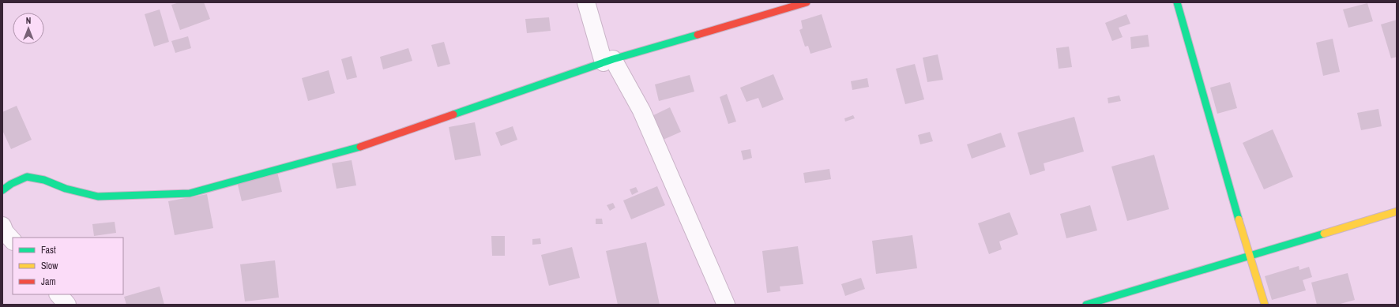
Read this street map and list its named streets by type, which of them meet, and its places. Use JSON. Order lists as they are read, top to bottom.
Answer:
{
  "legend": ["Fast", "Slow", "Jam"],
  "north": "top"
}
